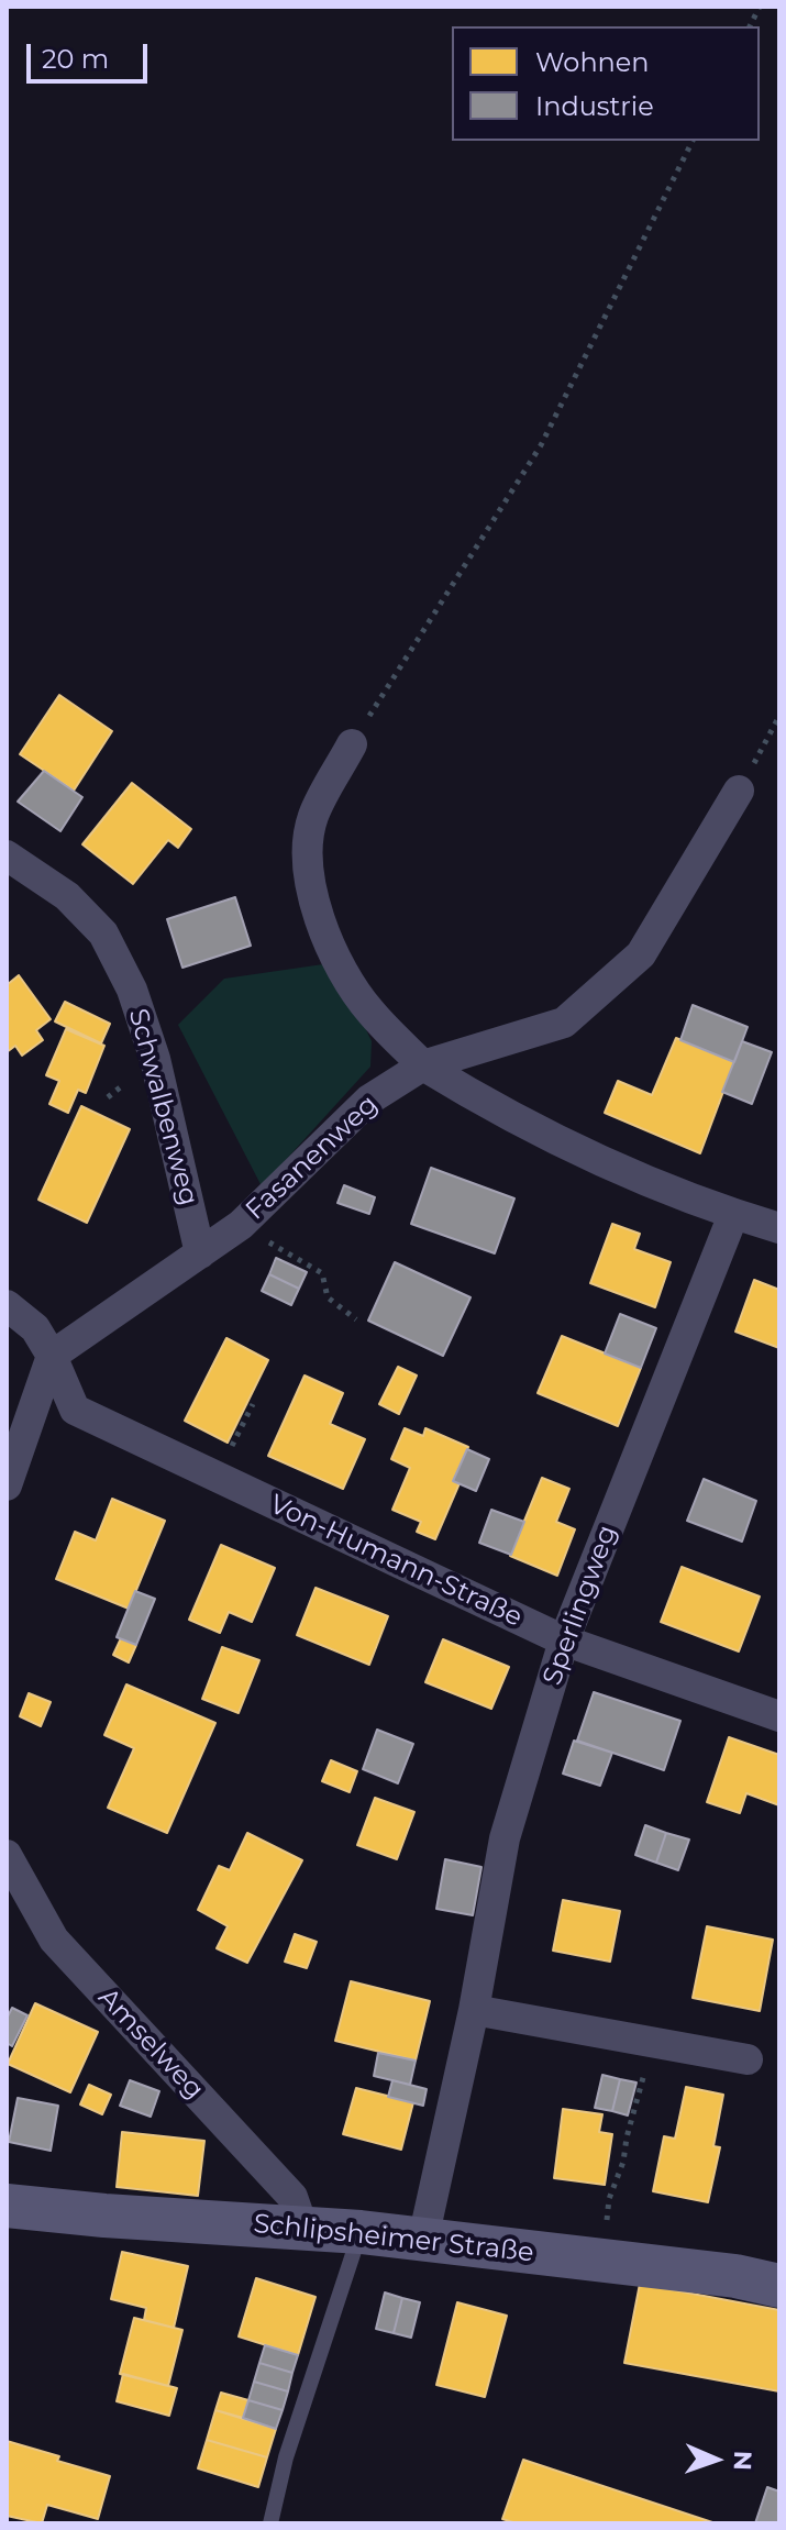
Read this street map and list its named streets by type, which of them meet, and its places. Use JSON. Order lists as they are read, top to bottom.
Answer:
{
  "streets": {
    "street": [
      "Schwalbenweg",
      "Fasanenweg",
      "Von-Humann-Straße",
      "Sperlingweg",
      "Amselweg",
      "Schlipsheimer Straße"
    ]
  },
  "crossings": [
    ["Schwalbenweg", "Fasanenweg"],
    ["Fasanenweg", "Von-Humann-Straße"],
    ["Von-Humann-Straße", "Sperlingweg"],
    ["Sperlingweg", "Schlipsheimer Straße"],
    ["Amselweg", "Schlipsheimer Straße"]
  ],
  "legend": ["Wohnen", "Industrie"],
  "scale_bar": "20 m",
  "north": "right"
}
